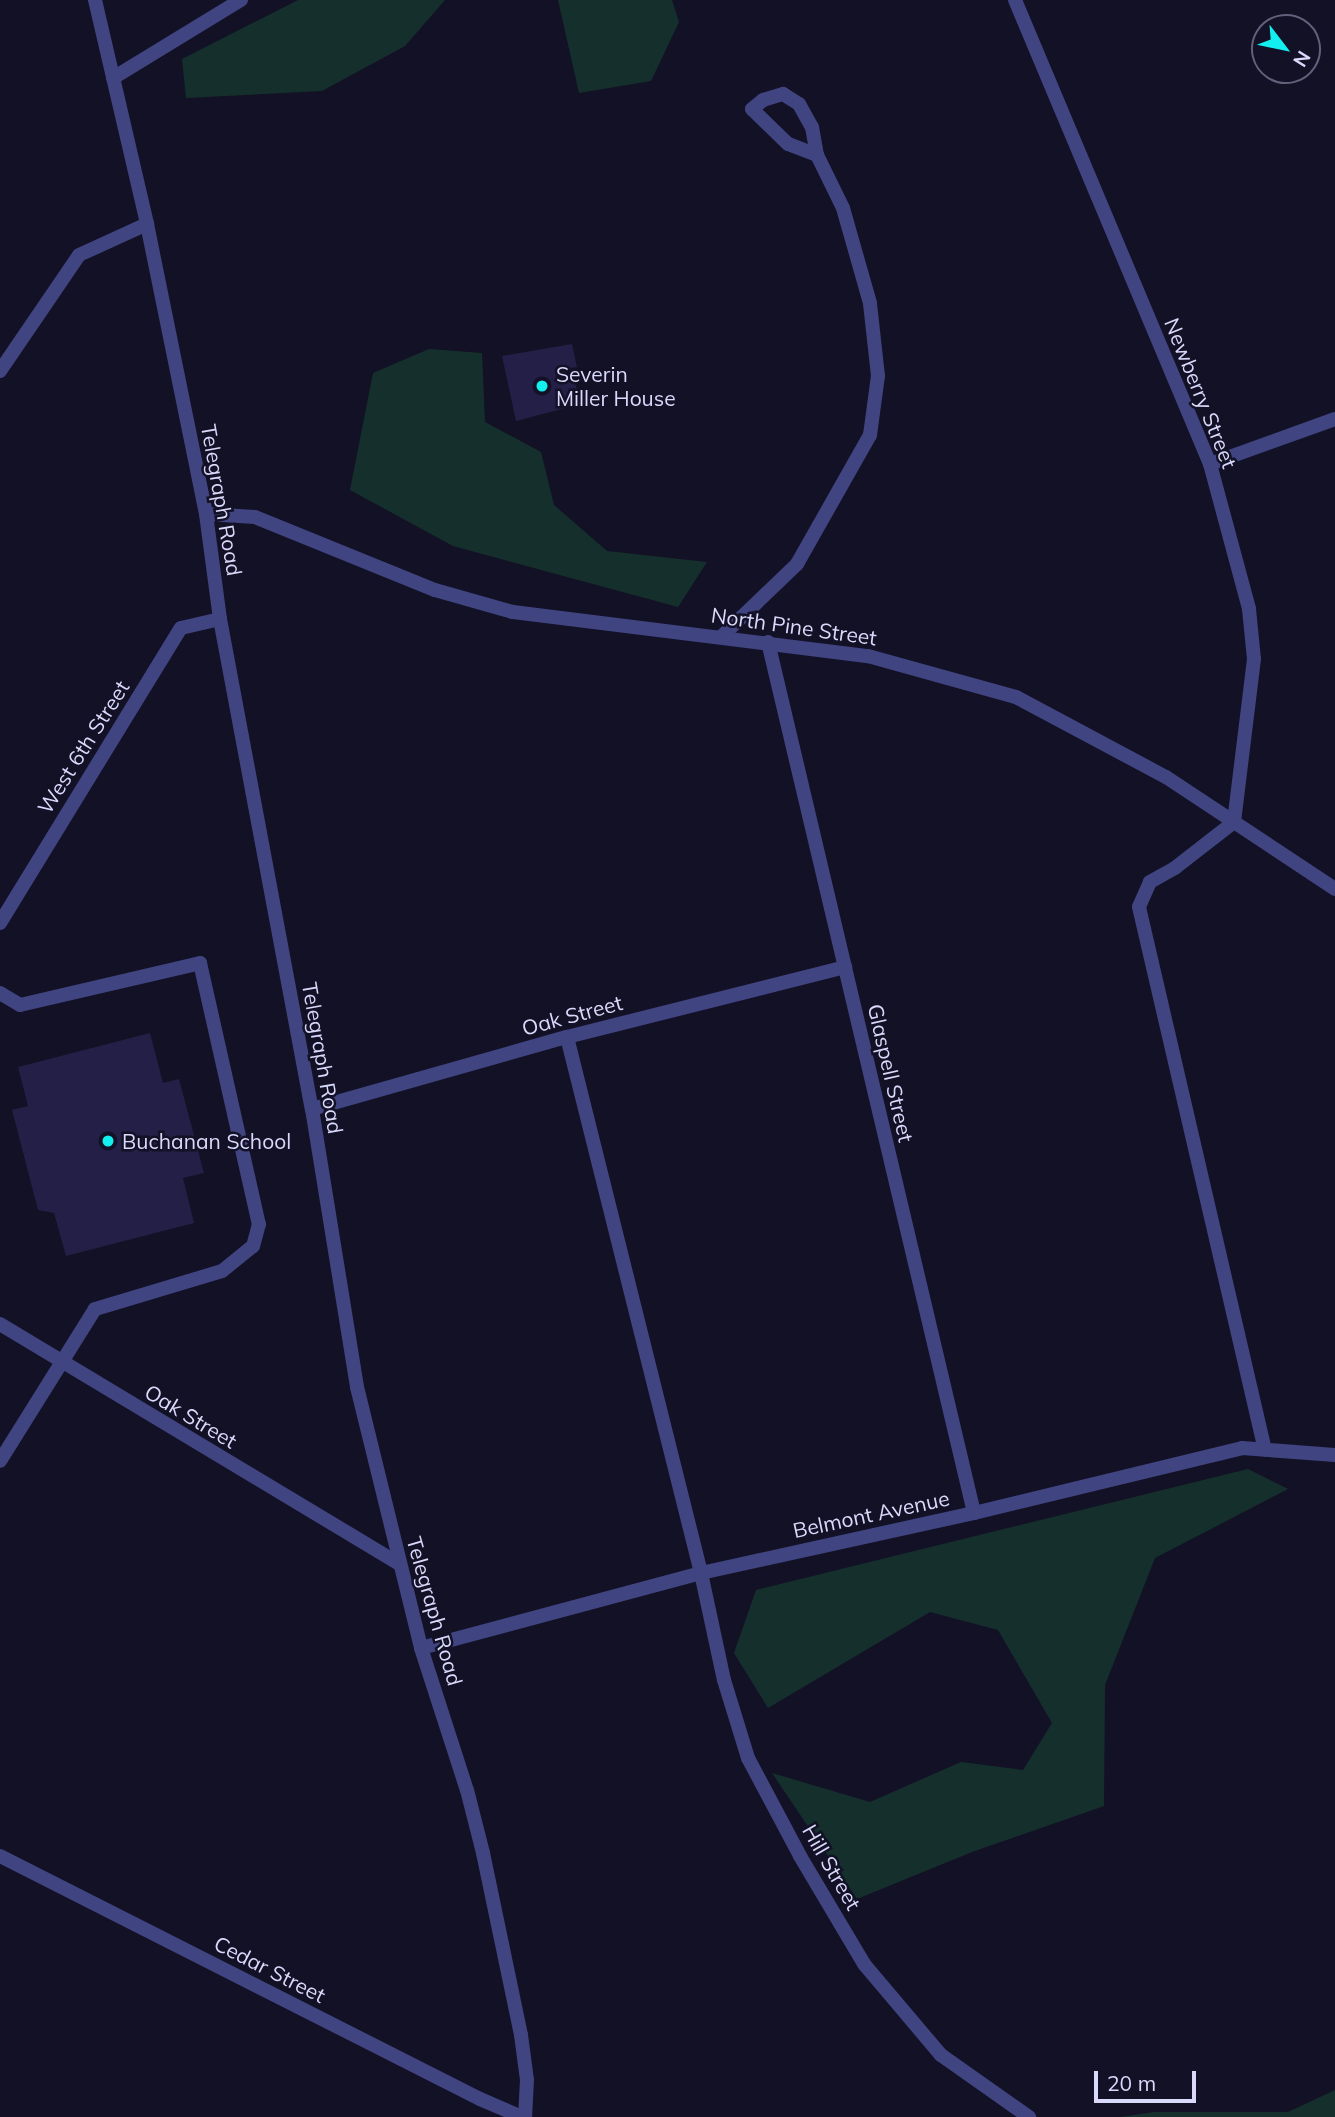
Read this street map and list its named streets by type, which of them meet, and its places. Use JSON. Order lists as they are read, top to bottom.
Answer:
{
  "streets": {
    "street": [
      "Newberry Street",
      "Telegraph Road",
      "North Pine Street",
      "West 6th Street",
      "Oak Street",
      "Glaspell Street",
      "Belmont Avenue",
      "Hill Street",
      "Cedar Street"
    ]
  },
  "crossings": [
    ["Newberry Street", "North Pine Street"],
    ["Telegraph Road", "North Pine Street"],
    ["Telegraph Road", "West 6th Street"],
    ["Telegraph Road", "Oak Street"],
    ["Telegraph Road", "Belmont Avenue"],
    ["Telegraph Road", "Cedar Street"],
    ["North Pine Street", "Glaspell Street"],
    ["Oak Street", "Glaspell Street"],
    ["Oak Street", "Hill Street"],
    ["Glaspell Street", "Belmont Avenue"],
    ["Belmont Avenue", "Hill Street"]
  ],
  "places": ["Severin Miller House", "Buchanan School"],
  "scale_bar": "20 m",
  "north": "bottom right"
}
